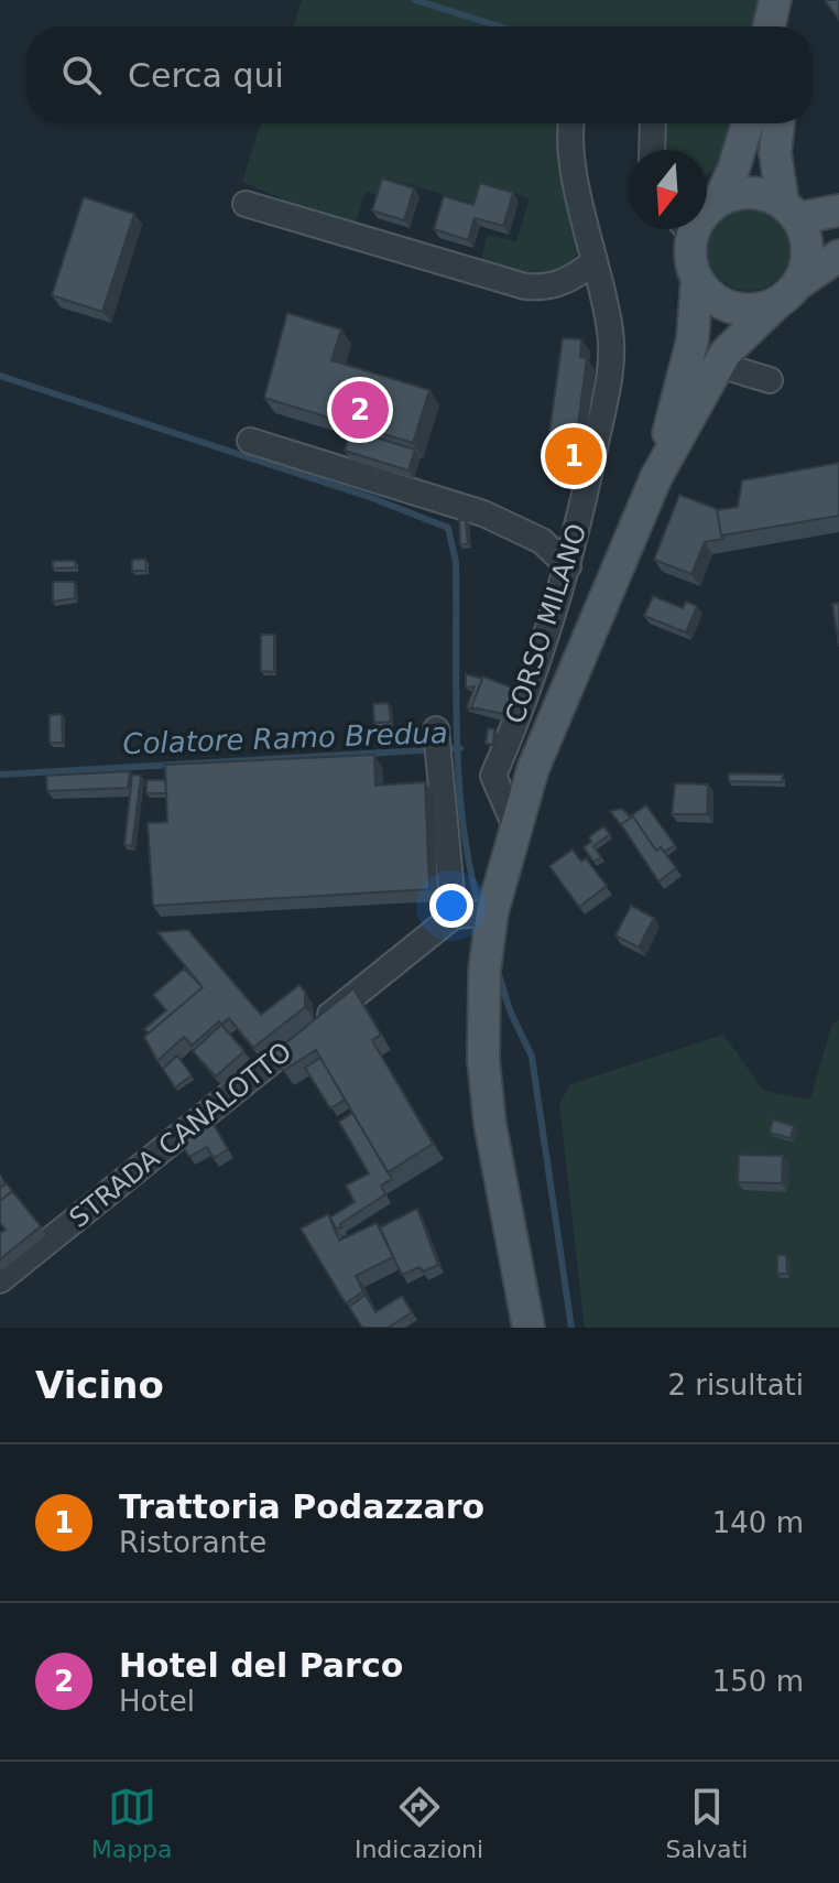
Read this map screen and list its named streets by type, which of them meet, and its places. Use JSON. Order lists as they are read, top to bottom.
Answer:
{
  "streets": {
    "street": ["CORSO MILANO", "STRADA CANALOTTO"]
  },
  "water": ["Colatore Ramo Bredua"],
  "north": "bottom",
  "page": {
    "search": "Cerca qui",
    "pins": ["2", "1"],
    "heading": ["Vicino", "2 risultati"],
    "list": [
      {
        "mark": "1",
        "name": "Trattoria Podazzaro",
        "note": "Ristorante",
        "value": "140 m"
      },
      {
        "mark": "2",
        "name": "Hotel del Parco",
        "note": "Hotel",
        "value": "150 m"
      }
    ],
    "nav": ["Mappa", "Indicazioni", "Salvati"]
  }
}
